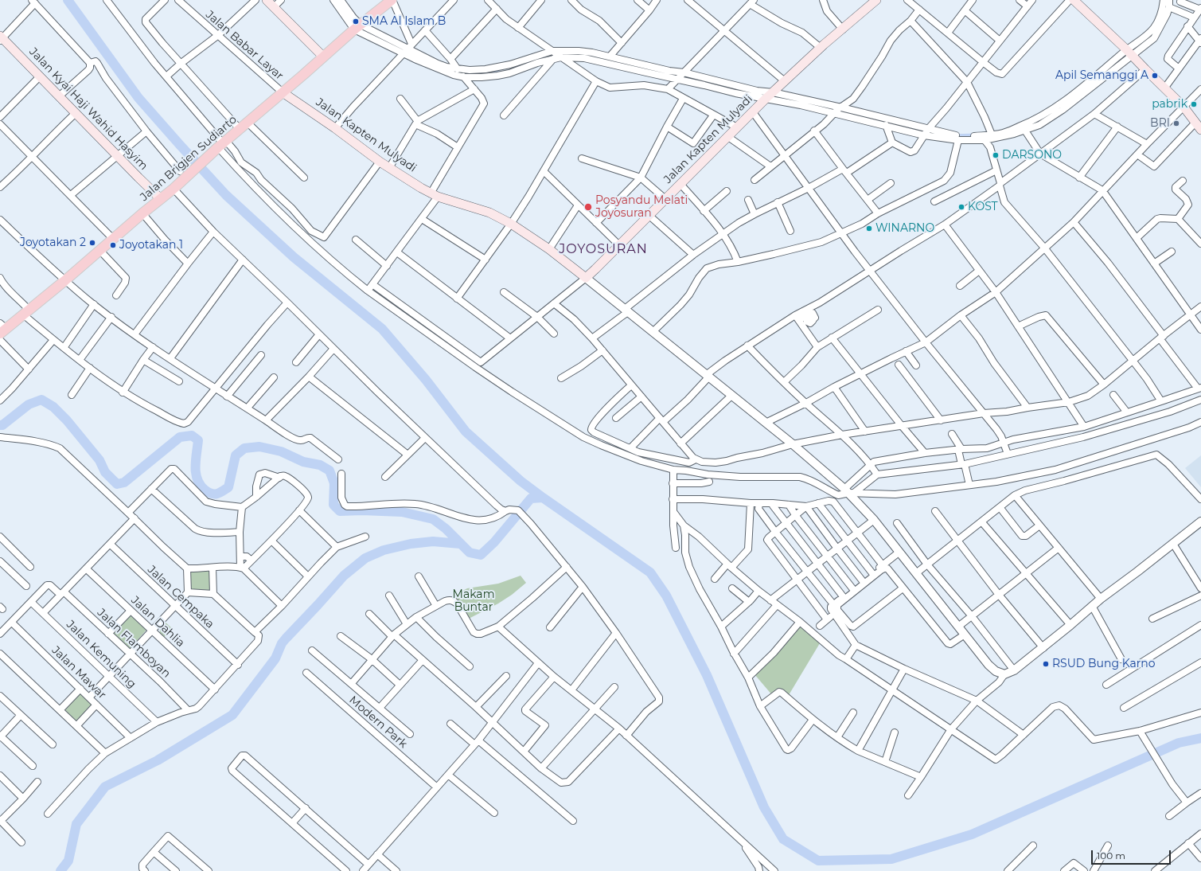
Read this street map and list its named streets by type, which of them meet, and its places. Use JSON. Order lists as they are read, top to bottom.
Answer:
{
  "streets": {
    "main road": ["Jalan Kyai Haji Wahid Hasyim", "Jalan Kapten Mulyadi", "Jalan Brigjen Sudiarto"],
    "street": [
      "Jalan Babar Layar",
      "Jalan Cempaka",
      "Jalan Dahlia",
      "Jalan Flamboyan",
      "Jalan Kemuning",
      "Jalan Mawar",
      "Modern Park"
    ]
  },
  "crossings": [
    ["Jalan Babar Layar", "Jalan Kapten Mulyadi"],
    ["Jalan Babar Layar", "Jalan Brigjen Sudiarto"],
    ["Jalan Kyai Haji Wahid Hasyim", "Jalan Brigjen Sudiarto"],
    ["Jalan Kapten Mulyadi", "Jalan Brigjen Sudiarto"],
    ["Jalan Flamboyan", "Jalan Kemuning"]
  ],
  "districts": ["JOYOSURAN"],
  "parks": ["Makam Buntar"],
  "places": [
    "SMA Al Islam B",
    "Apil Semanggi A",
    "pabrik",
    "BRI",
    "DARSONO",
    "Posyandu Melati Joyosuran",
    "KOST",
    "WINARNO",
    "Joyotakan 2",
    "Joyotakan 1",
    "RSUD Bung Karno"
  ],
  "scale_bar": "100 m"
}
